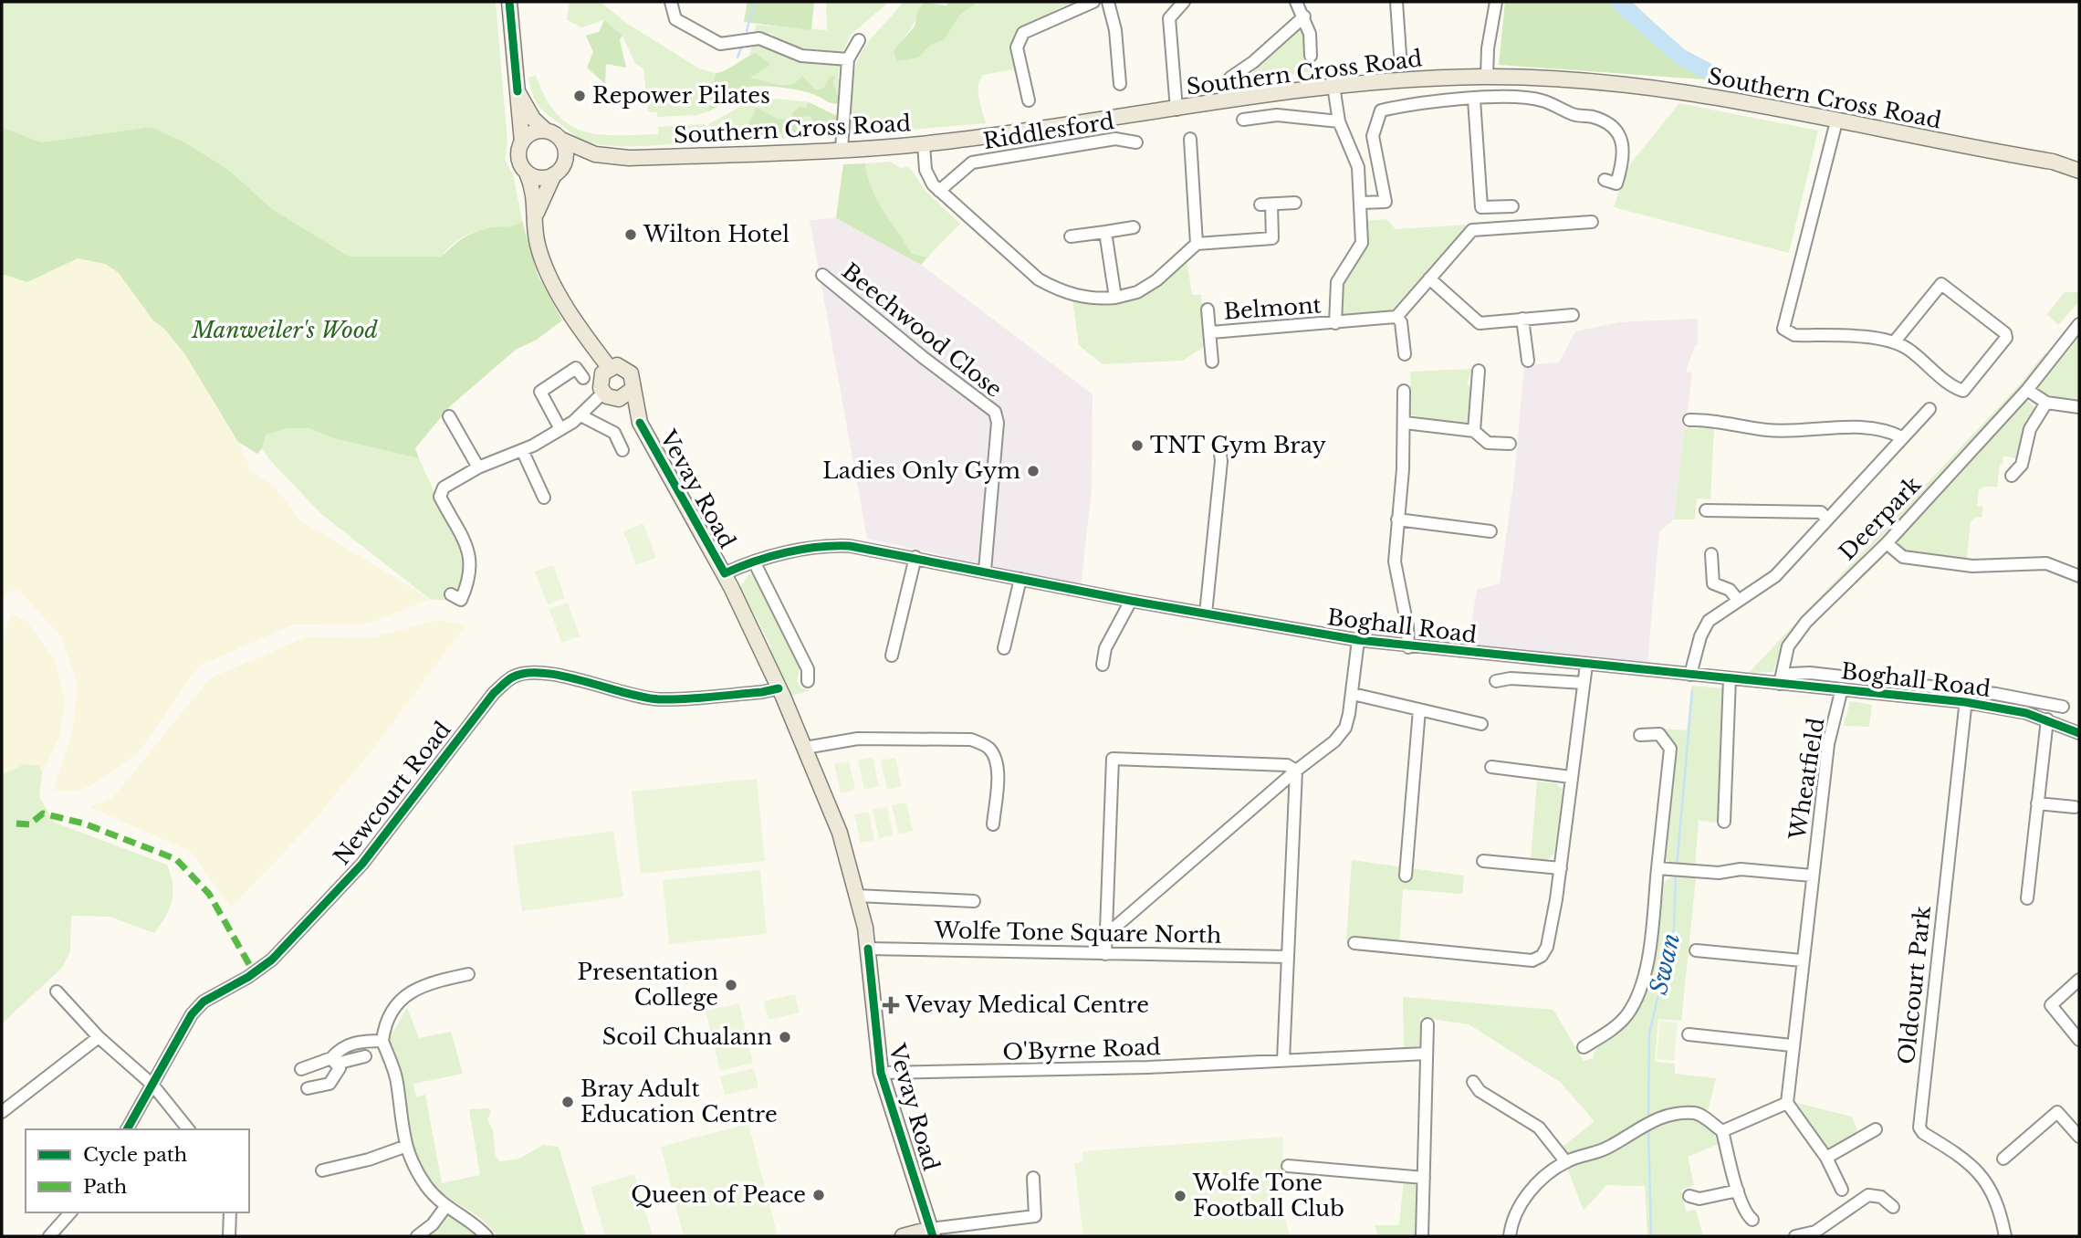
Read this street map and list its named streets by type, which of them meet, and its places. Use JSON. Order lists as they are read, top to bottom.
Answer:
{
  "streets": {
    "main road": ["Southern Cross Road", "Vevay Road"],
    "street": [
      "Riddlesford",
      "Belmont",
      "Beechwood Close",
      "Deerpark",
      "Boghall Road",
      "Wheatfield",
      "Newcourt Road",
      "Wolfe Tone Square North",
      "Oldcourt Park",
      "O'Byrne Road"
    ]
  },
  "crossings": [
    ["Southern Cross Road", "Belmont"],
    ["Southern Cross Road", "Vevay Road"],
    ["Beechwood Close", "Boghall Road"],
    ["Vevay Road", "Boghall Road"],
    ["Vevay Road", "Newcourt Road"],
    ["Vevay Road", "Wolfe Tone Square North"],
    ["Vevay Road", "O'Byrne Road"],
    ["Deerpark", "Boghall Road"],
    ["Boghall Road", "Wheatfield"],
    ["Boghall Road", "Oldcourt Park"]
  ],
  "water": ["Swan"],
  "parks": ["Manweiler's Wood"],
  "places": {
    "other": [
      "Repower Pilates",
      "Wilton Hotel",
      "TNT Gym Bray",
      "Ladies Only Gym",
      "Presentation College",
      "Scoil Chualann",
      "Bray Adult Education Centre",
      "Queen of Peace",
      "Wolfe Tone Football Club"
    ],
    "health": ["Vevay Medical Centre"]
  },
  "legend": ["Cycle path", "Path"]
}
